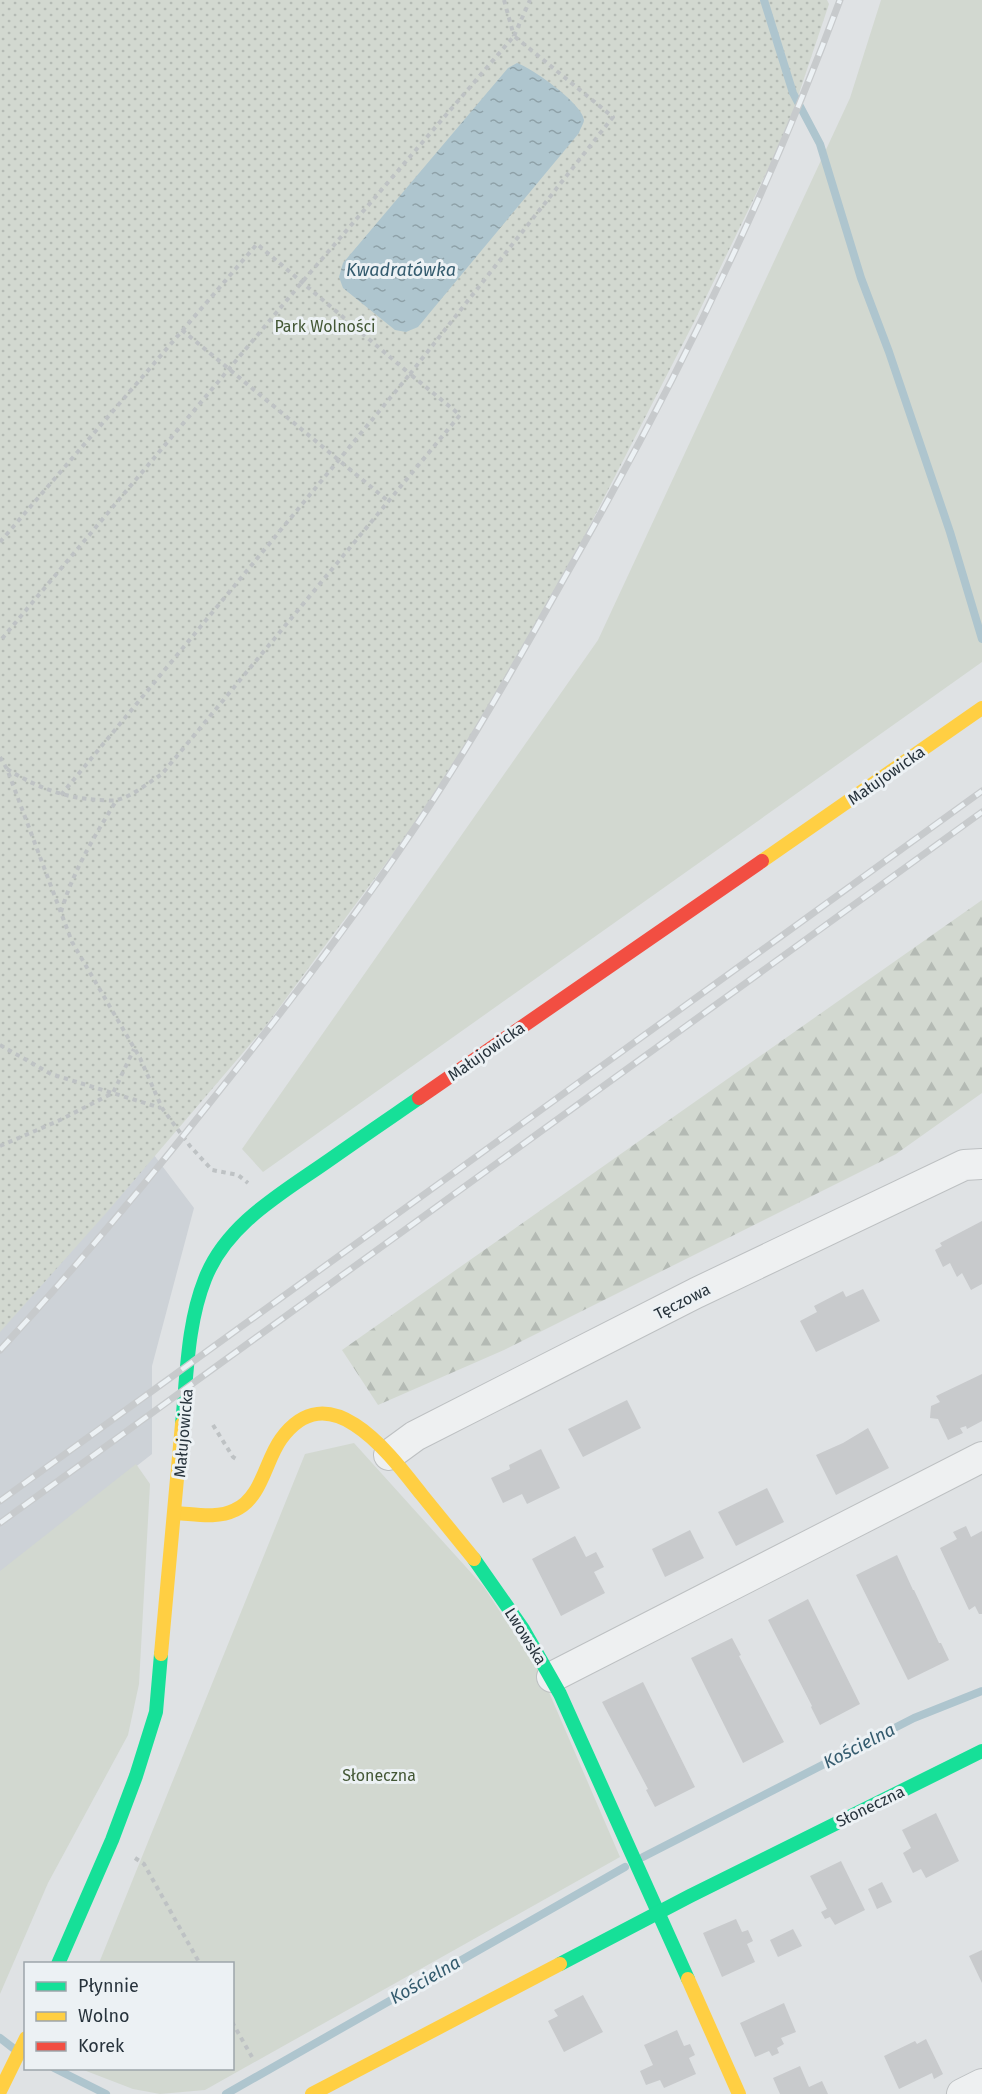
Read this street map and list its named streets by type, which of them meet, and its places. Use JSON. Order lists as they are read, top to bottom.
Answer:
{
  "streets": {
    "street": [
      "Małujowicka",
      "Tęczowa",
      "Lwowska",
      "Słoneczna"
    ]
  },
  "crossings": [
    ["Małujowicka", "Lwowska"],
    ["Tęczowa", "Lwowska"],
    ["Lwowska", "Słoneczna"]
  ],
  "water": ["Kwadratówka", "Kościelna"],
  "parks": ["Park Wolności", "Słoneczna"],
  "legend": ["Płynnie", "Wolno", "Korek"]
}
